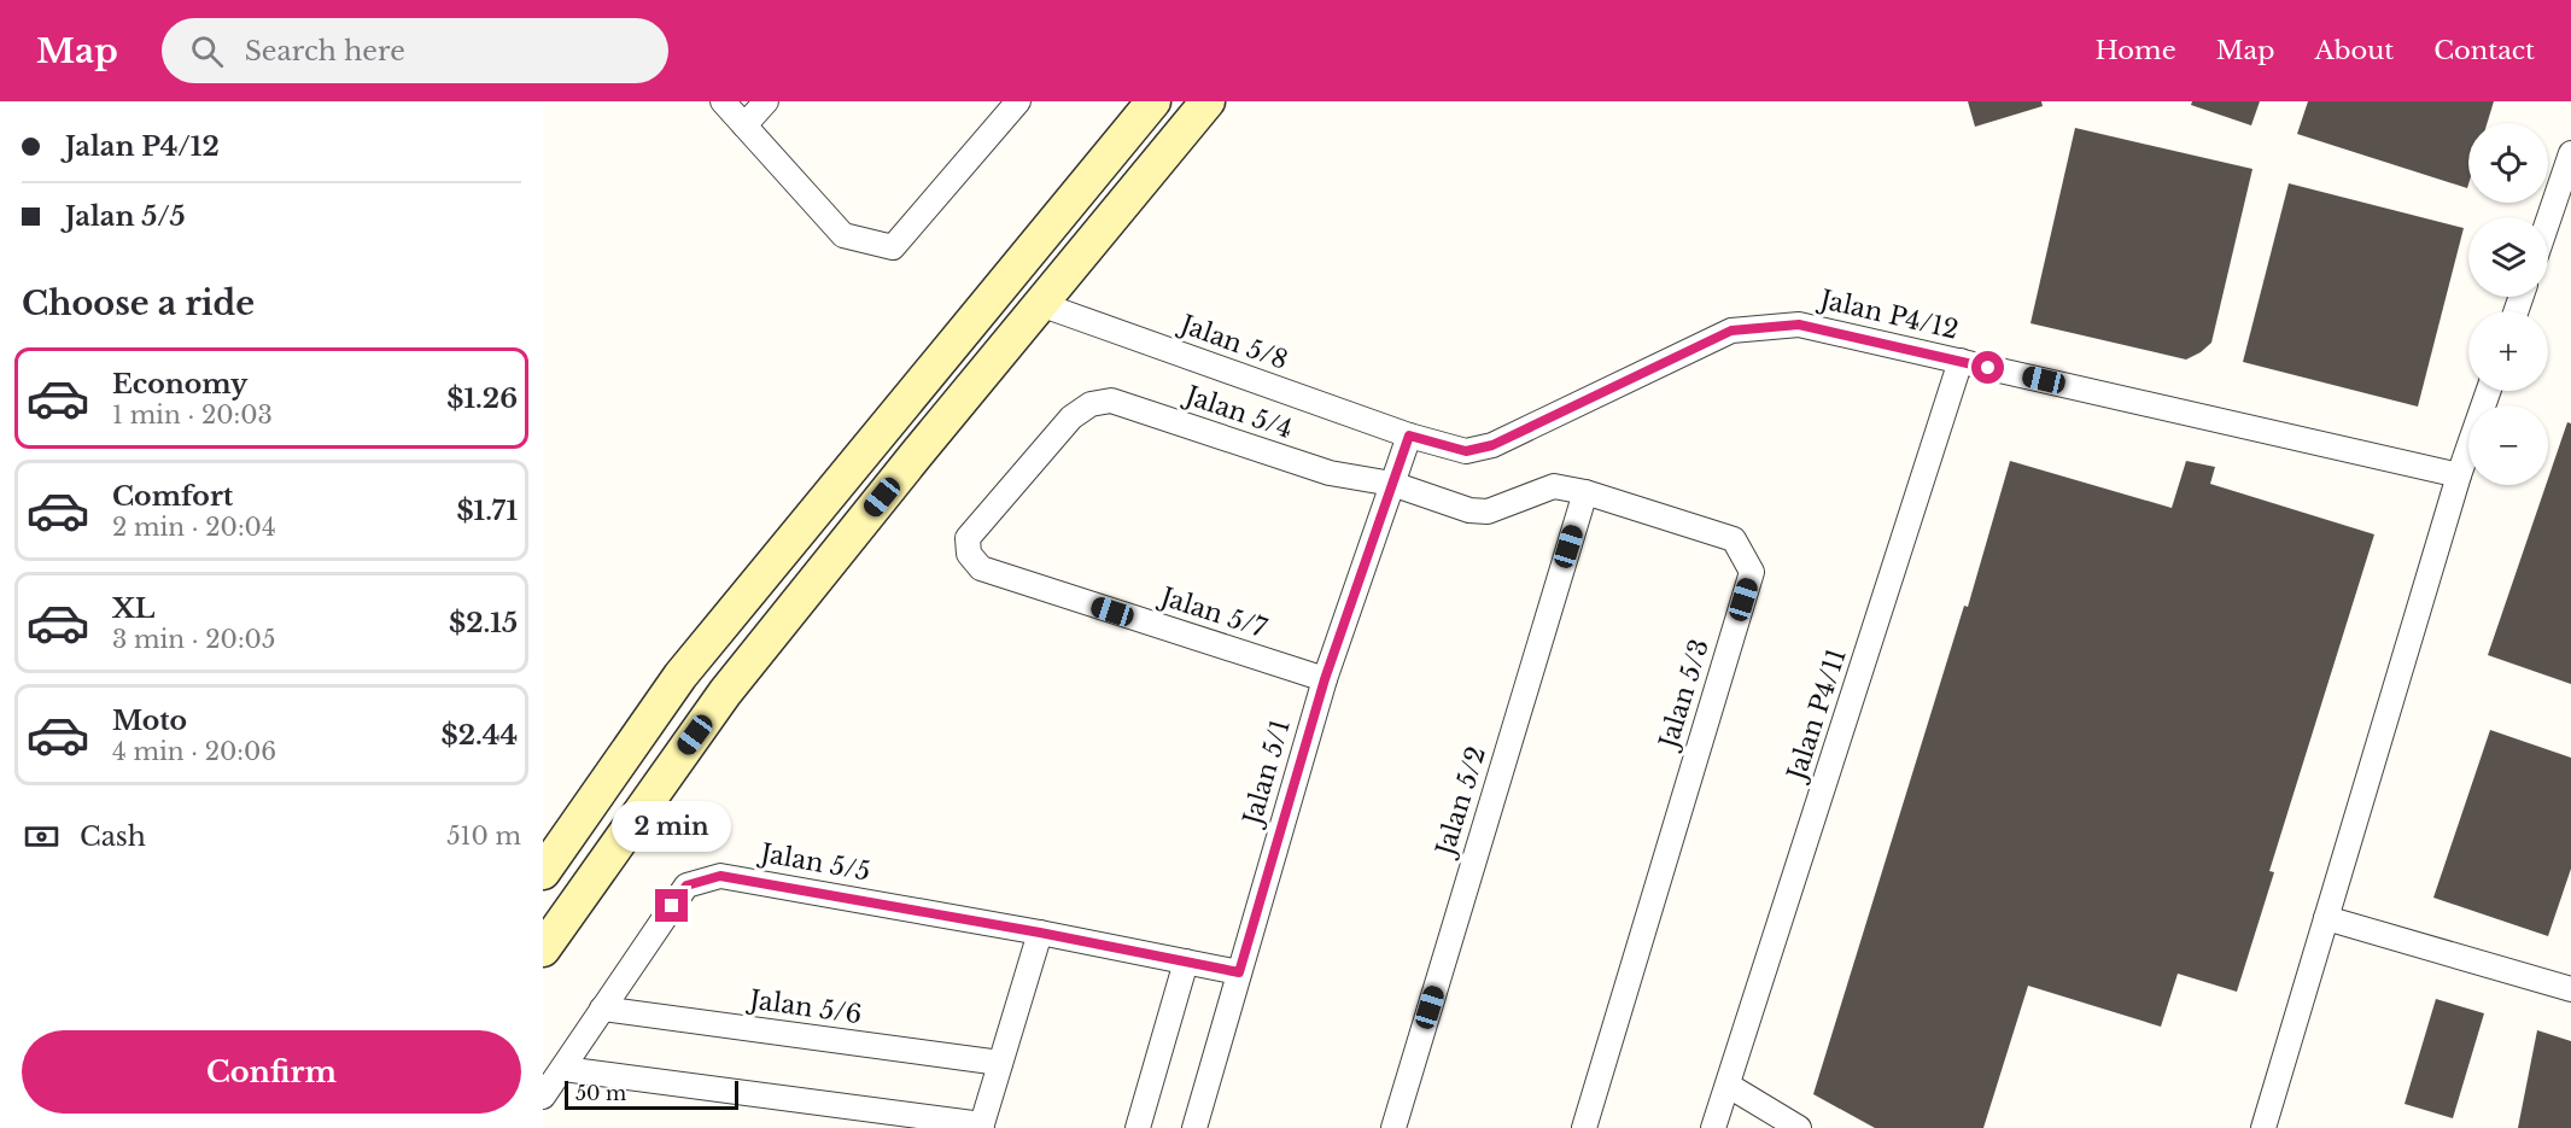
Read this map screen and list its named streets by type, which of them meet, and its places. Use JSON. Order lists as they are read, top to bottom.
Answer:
{
  "streets": {
    "street": [
      "Jalan P4/12",
      "Jalan 5/8",
      "Jalan 5/4",
      "Jalan 5/7",
      "Jalan 5/3",
      "Jalan P4/11",
      "Jalan 5/1",
      "Jalan 5/2",
      "Jalan 5/5",
      "Jalan 5/6"
    ]
  },
  "crossings": [
    ["Jalan P4/12", "Jalan 5/8"],
    ["Jalan P4/12", "Jalan P4/11"],
    ["Jalan P4/12", "Jalan 5/1"],
    ["Jalan 5/8", "Jalan 5/1"],
    ["Jalan 5/4", "Jalan 5/7"],
    ["Jalan 5/4", "Jalan 5/3"],
    ["Jalan 5/4", "Jalan 5/1"],
    ["Jalan 5/7", "Jalan 5/1"],
    ["Jalan 5/3", "Jalan 5/1"],
    ["Jalan 5/3", "Jalan 5/2"],
    ["Jalan 5/1", "Jalan 5/5"],
    ["Jalan 5/5", "Jalan 5/6"]
  ],
  "scale_bar": "50 m",
  "page": {
    "header": "Map",
    "search": "Search here",
    "nav": [
      "Home",
      "Map",
      "About",
      "Contact"
    ],
    "banner": ["Jalan P4/12", "Jalan 5/5"],
    "map_buttons": ["+", "−"],
    "heading": "Choose a ride",
    "list": [
      {
        "name": "Economy",
        "note": "1 min · 20:03",
        "value": "$1.26"
      },
      {
        "name": "Comfort",
        "note": "2 min · 20:04",
        "value": "$1.71"
      },
      {
        "name": "XL",
        "note": "3 min · 20:05",
        "value": "$2.15"
      },
      {
        "name": "Moto",
        "note": "4 min · 20:06",
        "value": "$2.44"
      }
    ],
    "pay": ["Cash", "510 m"],
    "bubble": "2 min",
    "buttons": "Confirm",
    "scale": "50 m"
  }
}
